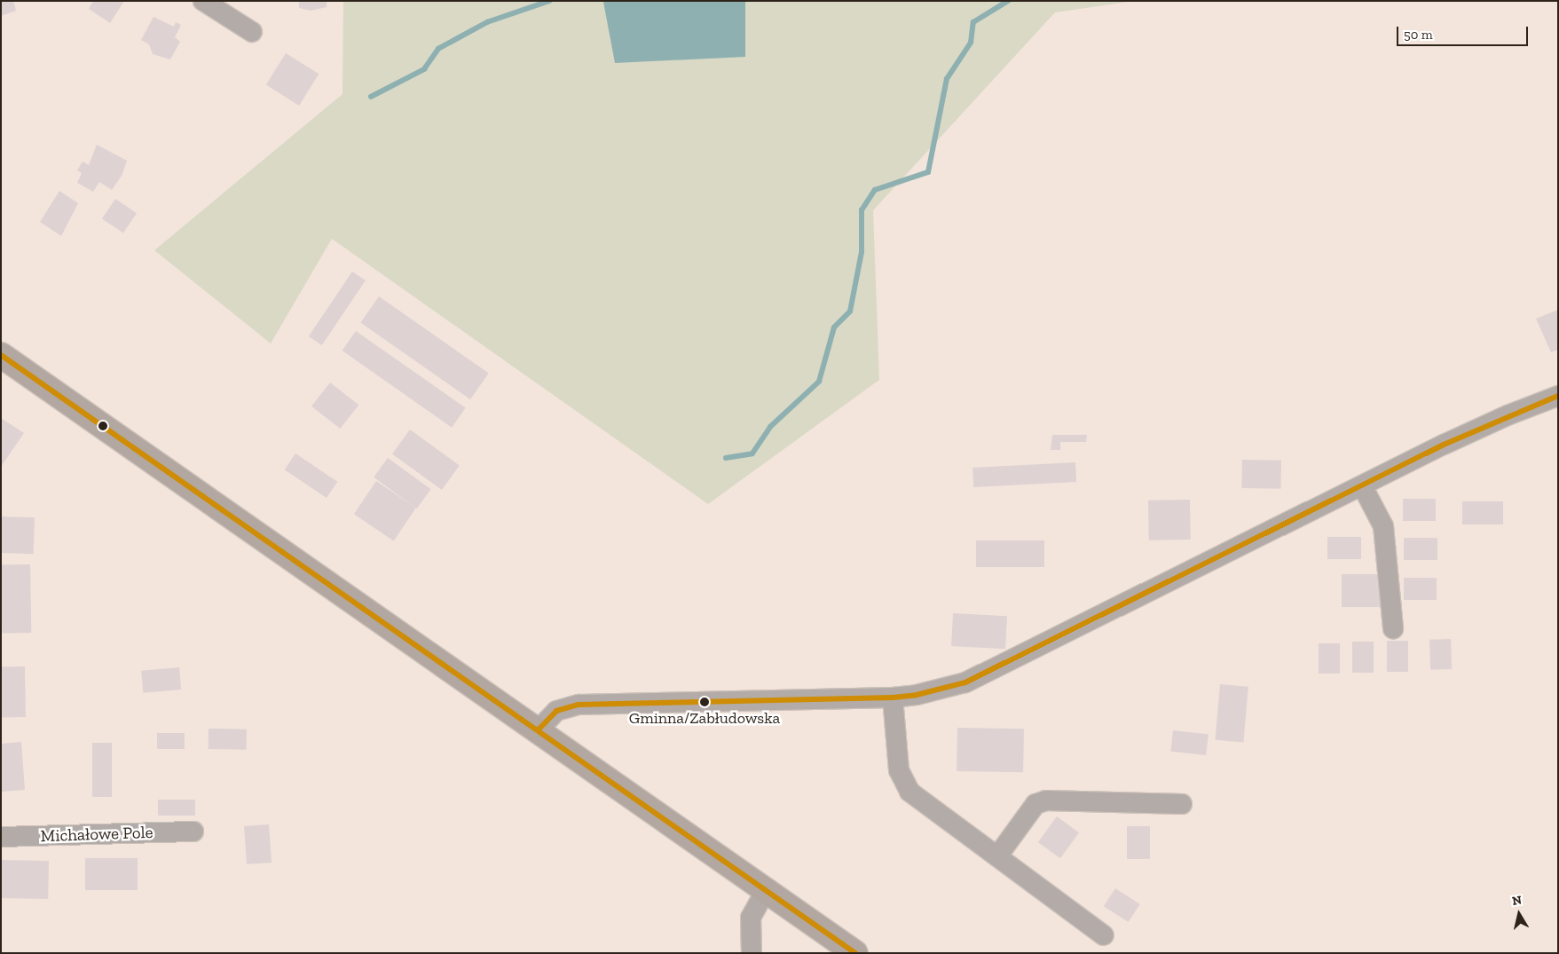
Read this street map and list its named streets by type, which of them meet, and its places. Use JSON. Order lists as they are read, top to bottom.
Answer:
{
  "streets": {
    "street": ["Michałowe Pole"]
  },
  "places": ["Gminna/Zabłudowska"],
  "scale_bar": "50 m",
  "north": "top"
}
